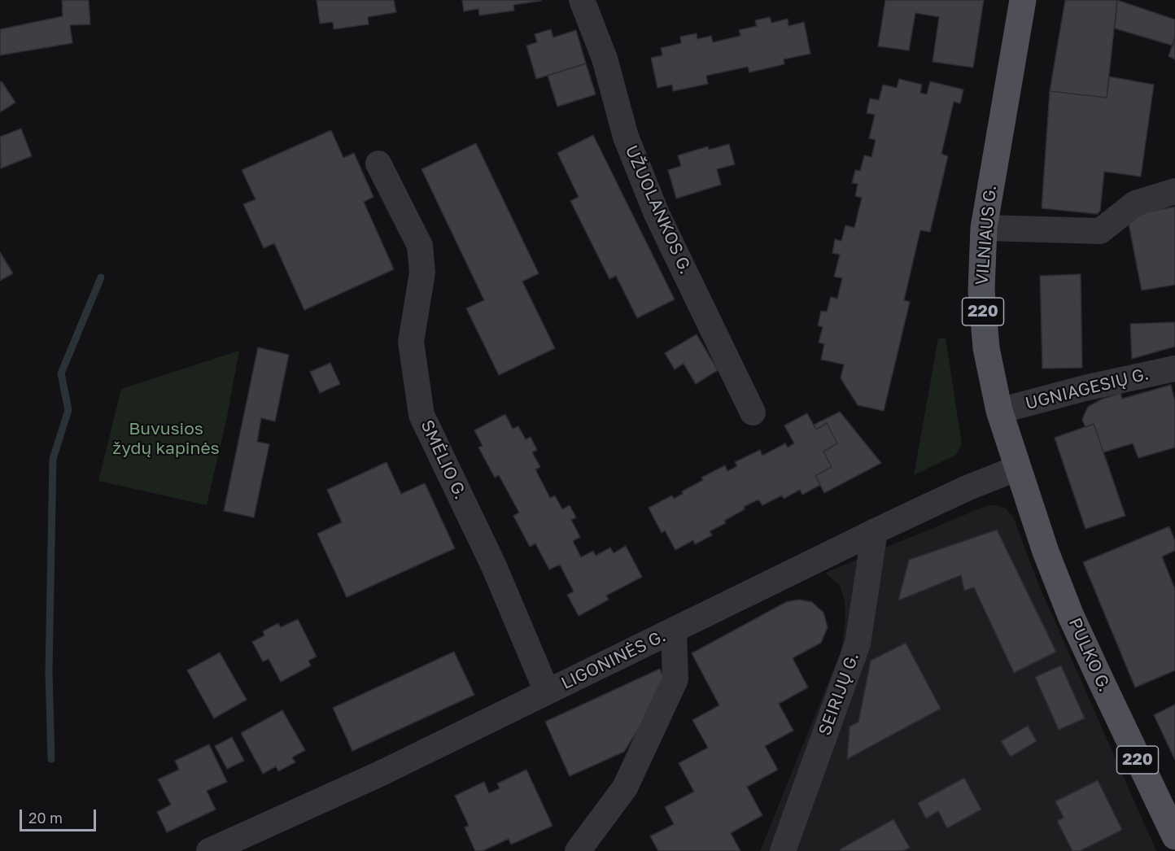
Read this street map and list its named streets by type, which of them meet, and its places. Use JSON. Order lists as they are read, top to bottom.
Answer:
{
  "streets": {
    "main road": ["VILNIAUS G.", "220", "PULKO G."],
    "street": [
      "UŽUOLANKOS G.",
      "UGNIAGESIŲ G.",
      "SMĖLIO G.",
      "LIGONINĖS G.",
      "SEIRIJŲ G."
    ]
  },
  "crossings": [
    ["VILNIAUS G.", "UGNIAGESIŲ G."],
    ["VILNIAUS G.", "PULKO G."],
    ["VILNIAUS G.", "LIGONINĖS G."],
    ["SMĖLIO G.", "LIGONINĖS G."],
    ["PULKO G.", "LIGONINĖS G."],
    ["LIGONINĖS G.", "SEIRIJŲ G."]
  ],
  "parks": ["Buvusios žydų kapinės"],
  "scale_bar": "20 m"
}
